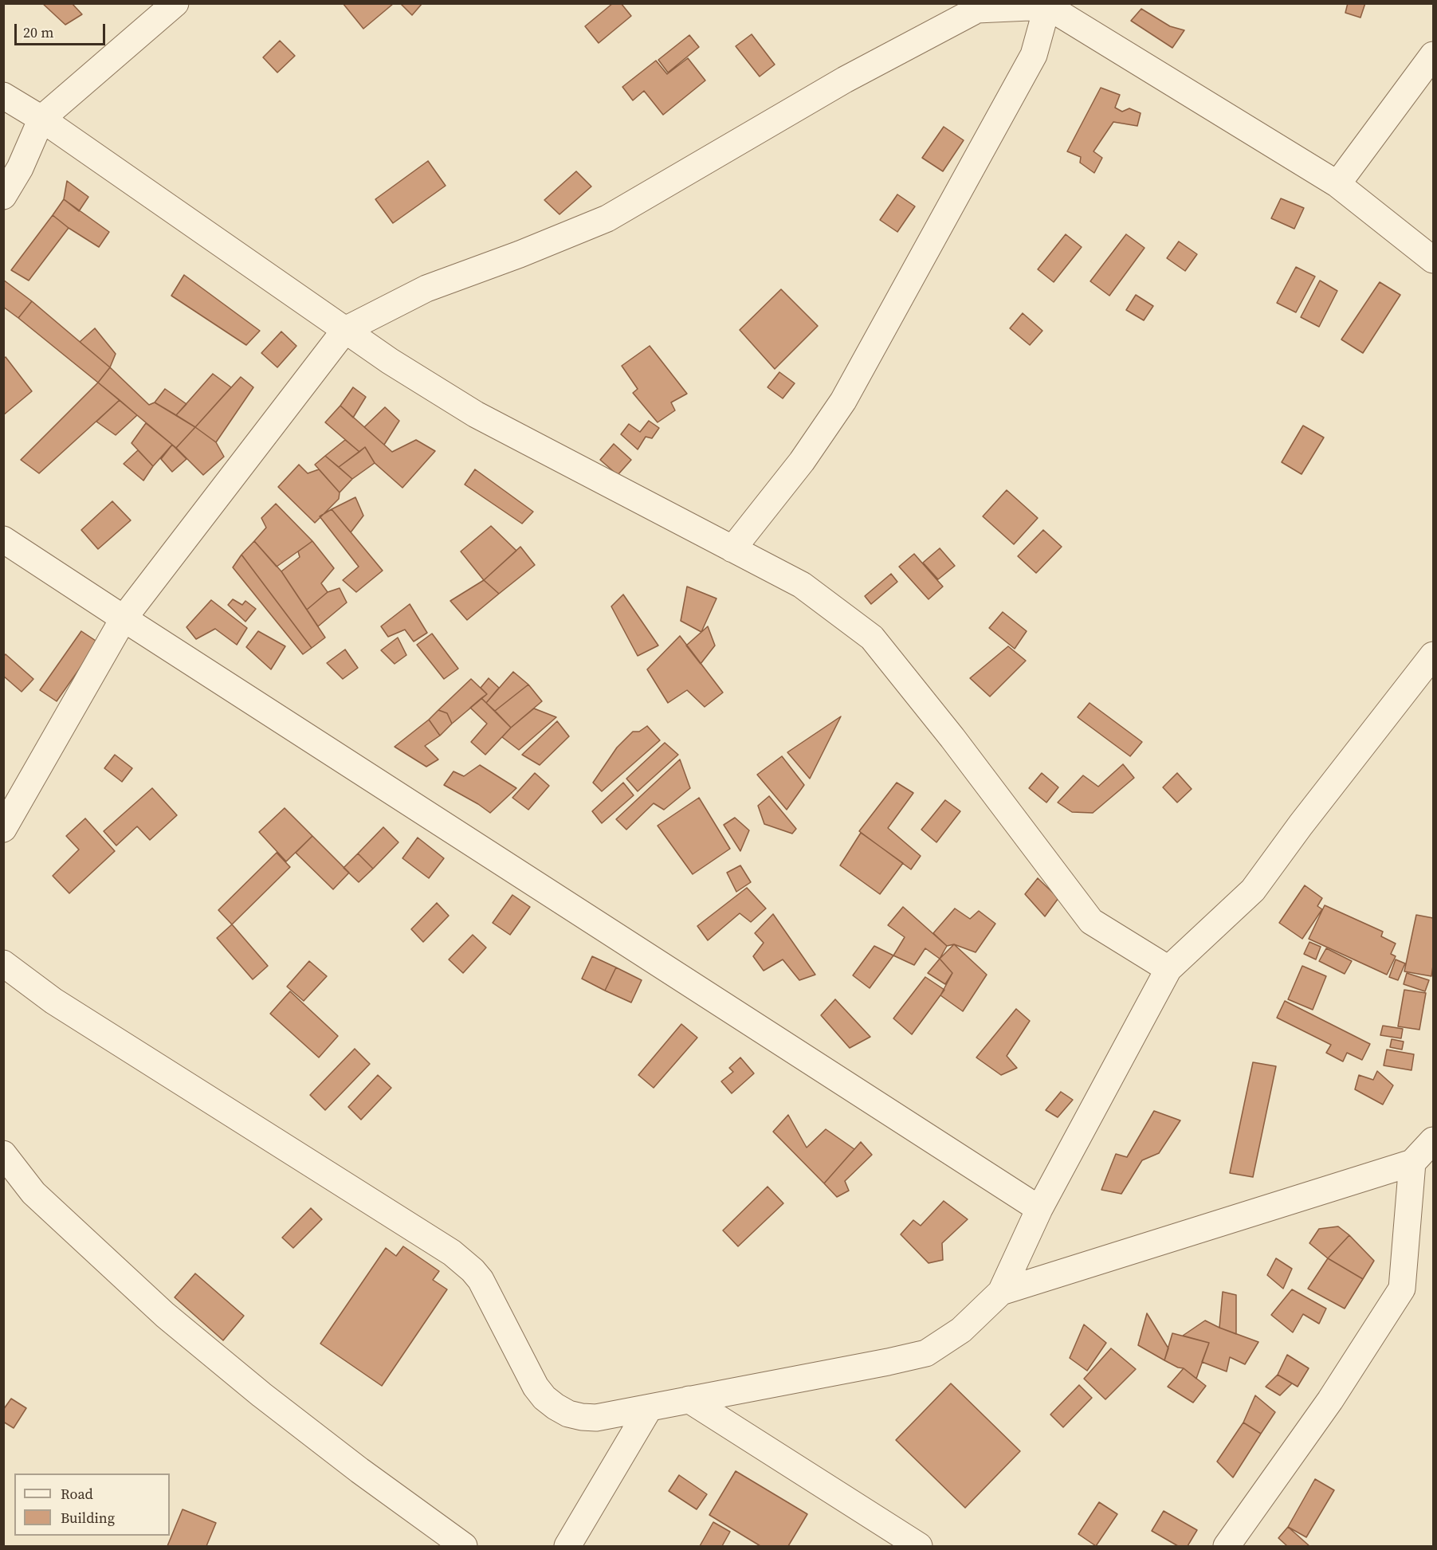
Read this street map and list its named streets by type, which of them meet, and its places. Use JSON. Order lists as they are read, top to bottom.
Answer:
{
  "legend": ["Road", "Building"],
  "scale_bar": "20 m"
}
